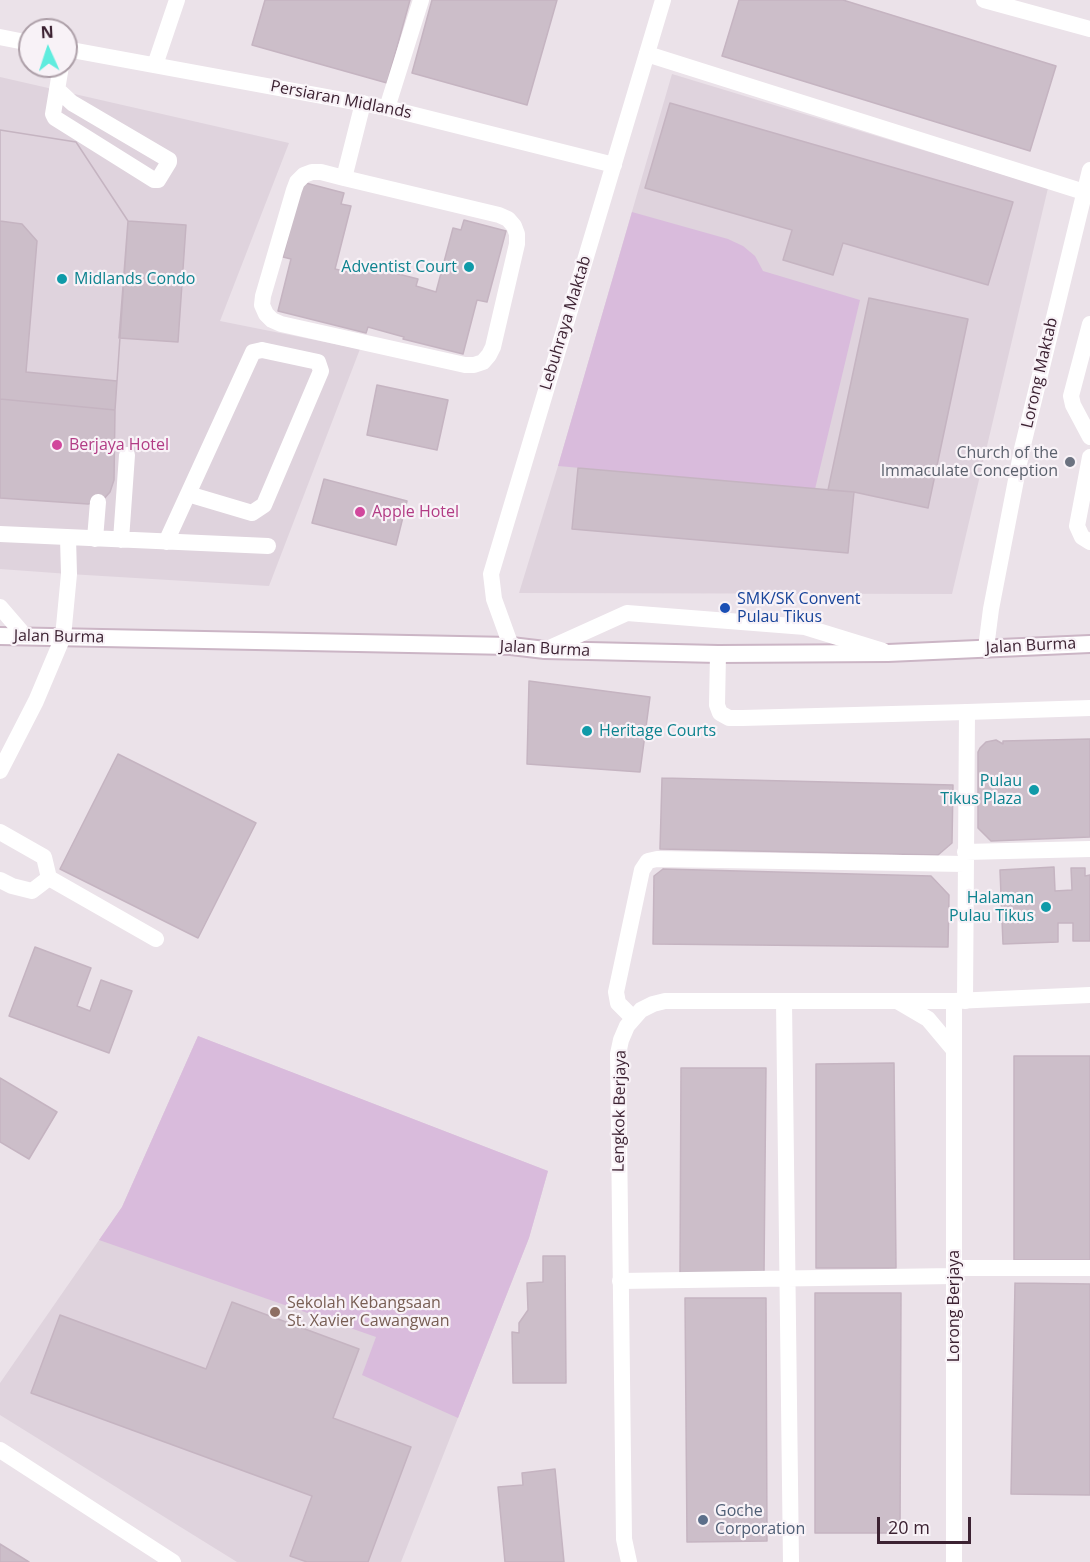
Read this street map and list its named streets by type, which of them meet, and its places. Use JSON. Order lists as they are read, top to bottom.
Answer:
{
  "streets": {
    "street": [
      "Persiaran Midlands",
      "Lebuhraya Maktab",
      "Lorong Maktab",
      "Jalan Burma",
      "Lengkok Berjaya",
      "Lorong Berjaya"
    ]
  },
  "crossings": [
    ["Persiaran Midlands", "Lebuhraya Maktab"],
    ["Lebuhraya Maktab", "Jalan Burma"],
    ["Lorong Maktab", "Jalan Burma"]
  ],
  "places": [
    "Adventist Court",
    "Midlands Condo",
    "Berjaya Hotel",
    "Church of the Immaculate Conception",
    "Apple Hotel",
    "SMK/SK Convent Pulau Tikus",
    "Heritage Courts",
    "Pulau Tikus Plaza",
    "Halaman Pulau Tikus",
    "Sekolah Kebangsaan St. Xavier Cawangwan",
    "Goche Corporation"
  ],
  "scale_bar": "20 m",
  "north": "top"
}
